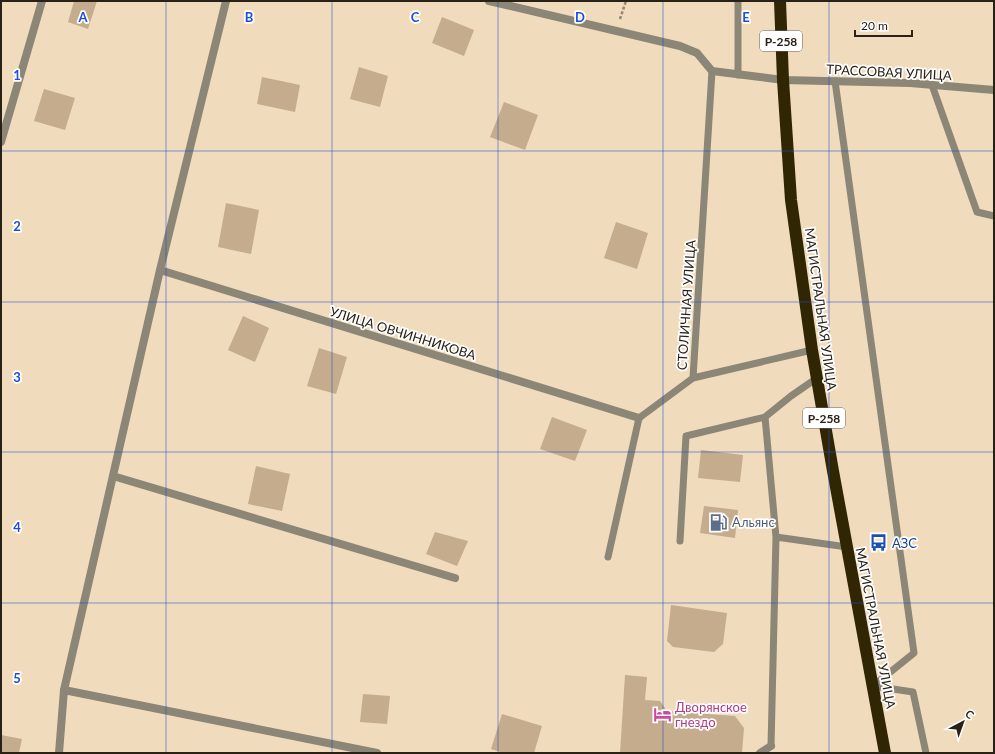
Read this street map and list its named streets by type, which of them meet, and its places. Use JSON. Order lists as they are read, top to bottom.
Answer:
{
  "streets": {
    "highway": ["Р-258", "МАГИСТРАЛЬНАЯ УЛИЦА"],
    "street": ["ТРАССОВАЯ УЛИЦА", "УЛИЦА ОВЧИННИКОВА"],
    "lane": ["СТОЛИЧНАЯ УЛИЦА"]
  },
  "crossings": [
    ["Р-258", "ТРАССОВАЯ УЛИЦА"],
    ["Р-258", "МАГИСТРАЛЬНАЯ УЛИЦА"],
    ["ТРАССОВАЯ УЛИЦА", "СТОЛИЧНАЯ УЛИЦА"],
    ["ТРАССОВАЯ УЛИЦА", "МАГИСТРАЛЬНАЯ УЛИЦА"],
    ["СТОЛИЧНАЯ УЛИЦА", "УЛИЦА ОВЧИННИКОВА"]
  ],
  "places": {
    "fuel station": ["Альянс"],
    "bus stop": ["АЗС"],
    "hotel": ["Дворянское гнездо"]
  },
  "scale_bar": "20 m",
  "north": "top right",
  "grid": {
    "columns": [
      "A",
      "B",
      "C",
      "D",
      "E"
    ],
    "rows": [
      "1",
      "2",
      "3",
      "4",
      "5"
    ]
  }
}
